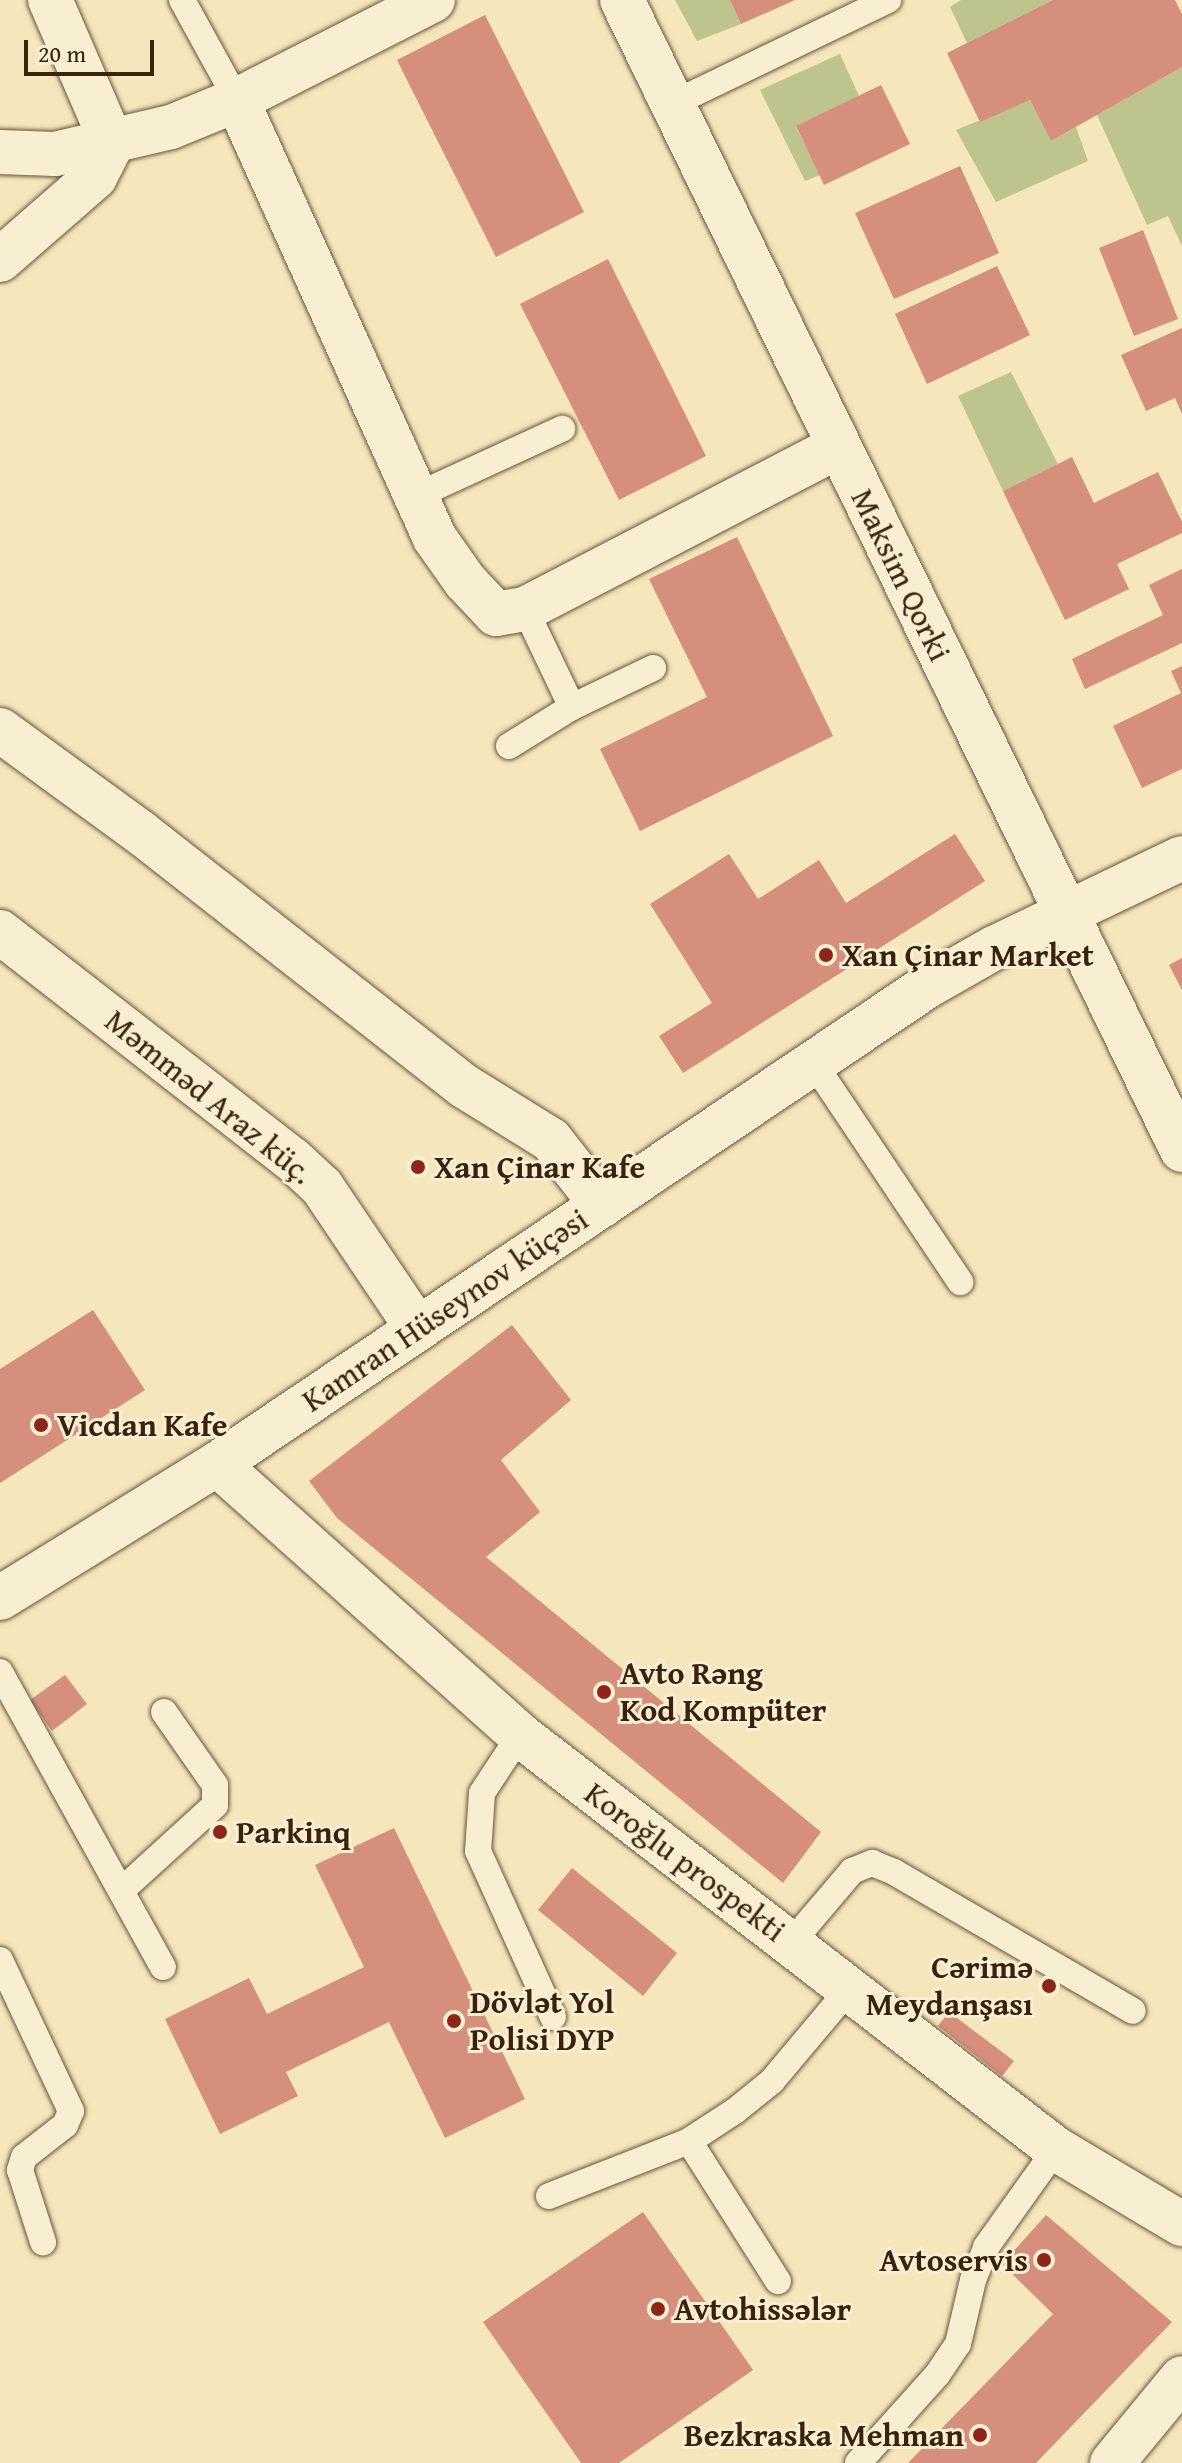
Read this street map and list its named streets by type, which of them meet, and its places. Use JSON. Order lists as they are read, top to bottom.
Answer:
{
  "streets": {
    "street": [
      "Maksim Qorki",
      "Məmməd Araz küç.",
      "Kamran Hüseynov küçəsi",
      "Koroğlu prospekti"
    ]
  },
  "crossings": [
    ["Maksim Qorki", "Kamran Hüseynov küçəsi"],
    ["Məmməd Araz küç.", "Kamran Hüseynov küçəsi"],
    ["Kamran Hüseynov küçəsi", "Koroğlu prospekti"]
  ],
  "places": [
    "Xan Çinar Market",
    "Xan Çinar Kafe",
    "Vicdan Kafe",
    "Avto Rəng Kod Kompüter",
    "Parkinq",
    "Cərimə Meydanşası",
    "Dövlət Yol Polisi DYP",
    "Avtoservis",
    "Avtohissələr",
    "Bezkraska Mehman"
  ],
  "scale_bar": "20 m"
}
